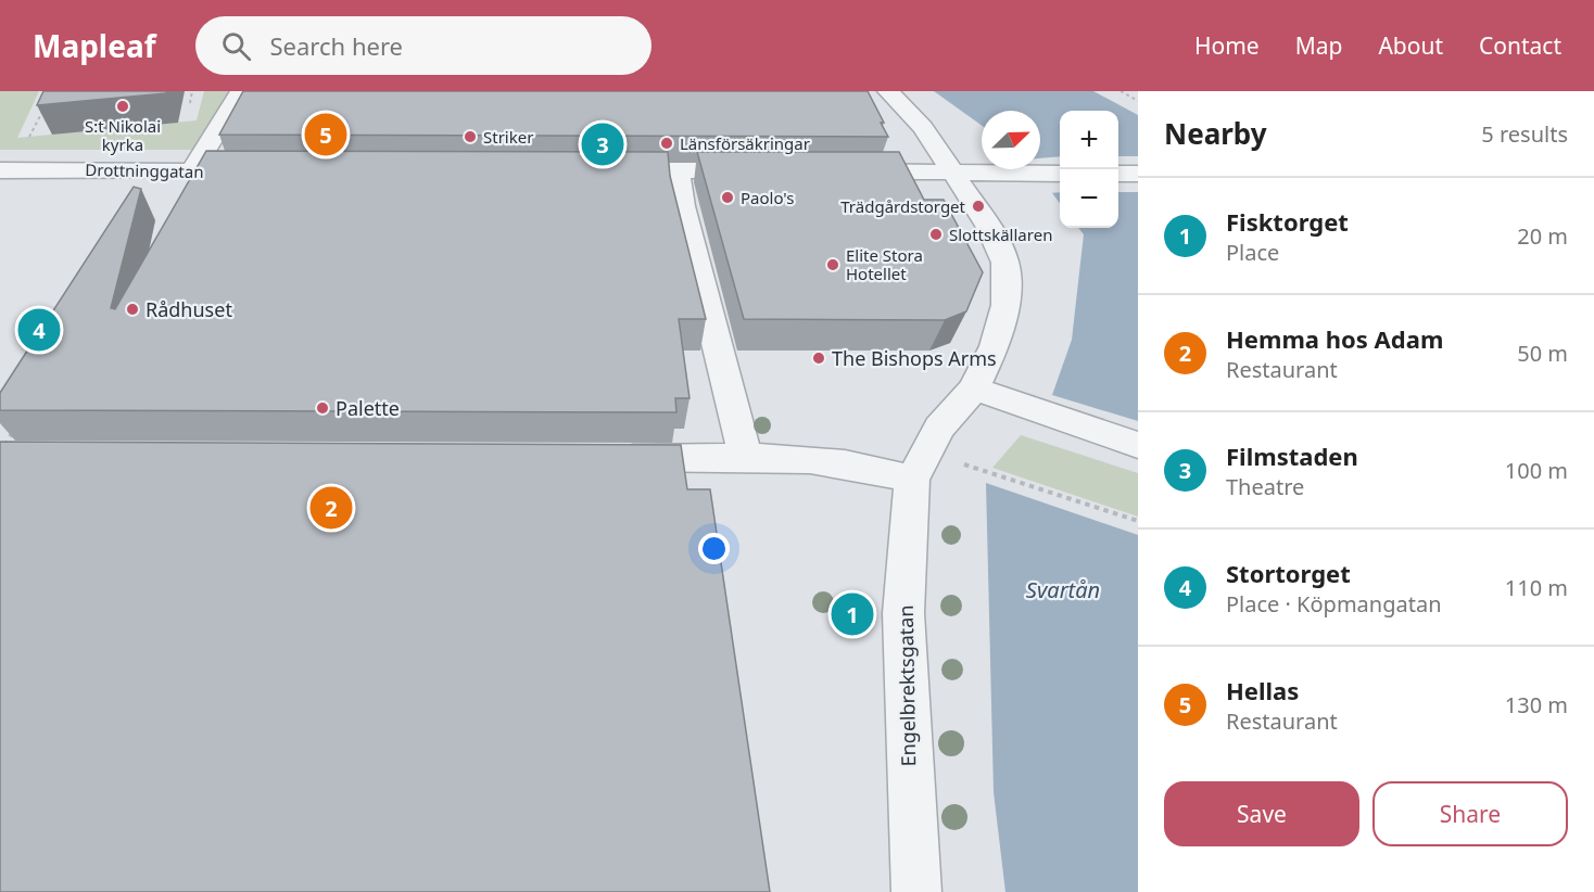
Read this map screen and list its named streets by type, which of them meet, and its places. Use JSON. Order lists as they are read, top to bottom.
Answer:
{
  "streets": {
    "street": ["Drottninggatan", "Engelbrektsgatan"]
  },
  "water": ["Svartån"],
  "places": [
    "S:t Nikolai kyrka",
    "Striker",
    "Länsförsäkringar",
    "Paolo's",
    "Trädgårdstorget",
    "Slottskällaren",
    "Elite Stora Hotellet",
    "Rådhuset",
    "The Bishops Arms",
    "Palette"
  ],
  "north": "top right",
  "page": {
    "header": "Mapleaf",
    "search": "Search here",
    "nav": [
      "Home",
      "Map",
      "About",
      "Contact"
    ],
    "heading": ["Nearby", "5 results"],
    "map_buttons": ["+", "−"],
    "pins": [
      "5",
      "3",
      "4",
      "2",
      "1"
    ],
    "list": [
      {
        "mark": "1",
        "name": "Fisktorget",
        "note": "Place",
        "value": "20 m"
      },
      {
        "mark": "2",
        "name": "Hemma hos Adam",
        "note": "Restaurant",
        "value": "50 m"
      },
      {
        "mark": "3",
        "name": "Filmstaden",
        "note": "Theatre",
        "value": "100 m"
      },
      {
        "mark": "4",
        "name": "Stortorget",
        "note": "Place · Köpmangatan",
        "value": "110 m"
      },
      {
        "mark": "5",
        "name": "Hellas",
        "note": "Restaurant",
        "value": "130 m"
      }
    ],
    "buttons": ["Save", "Share"]
  }
}
